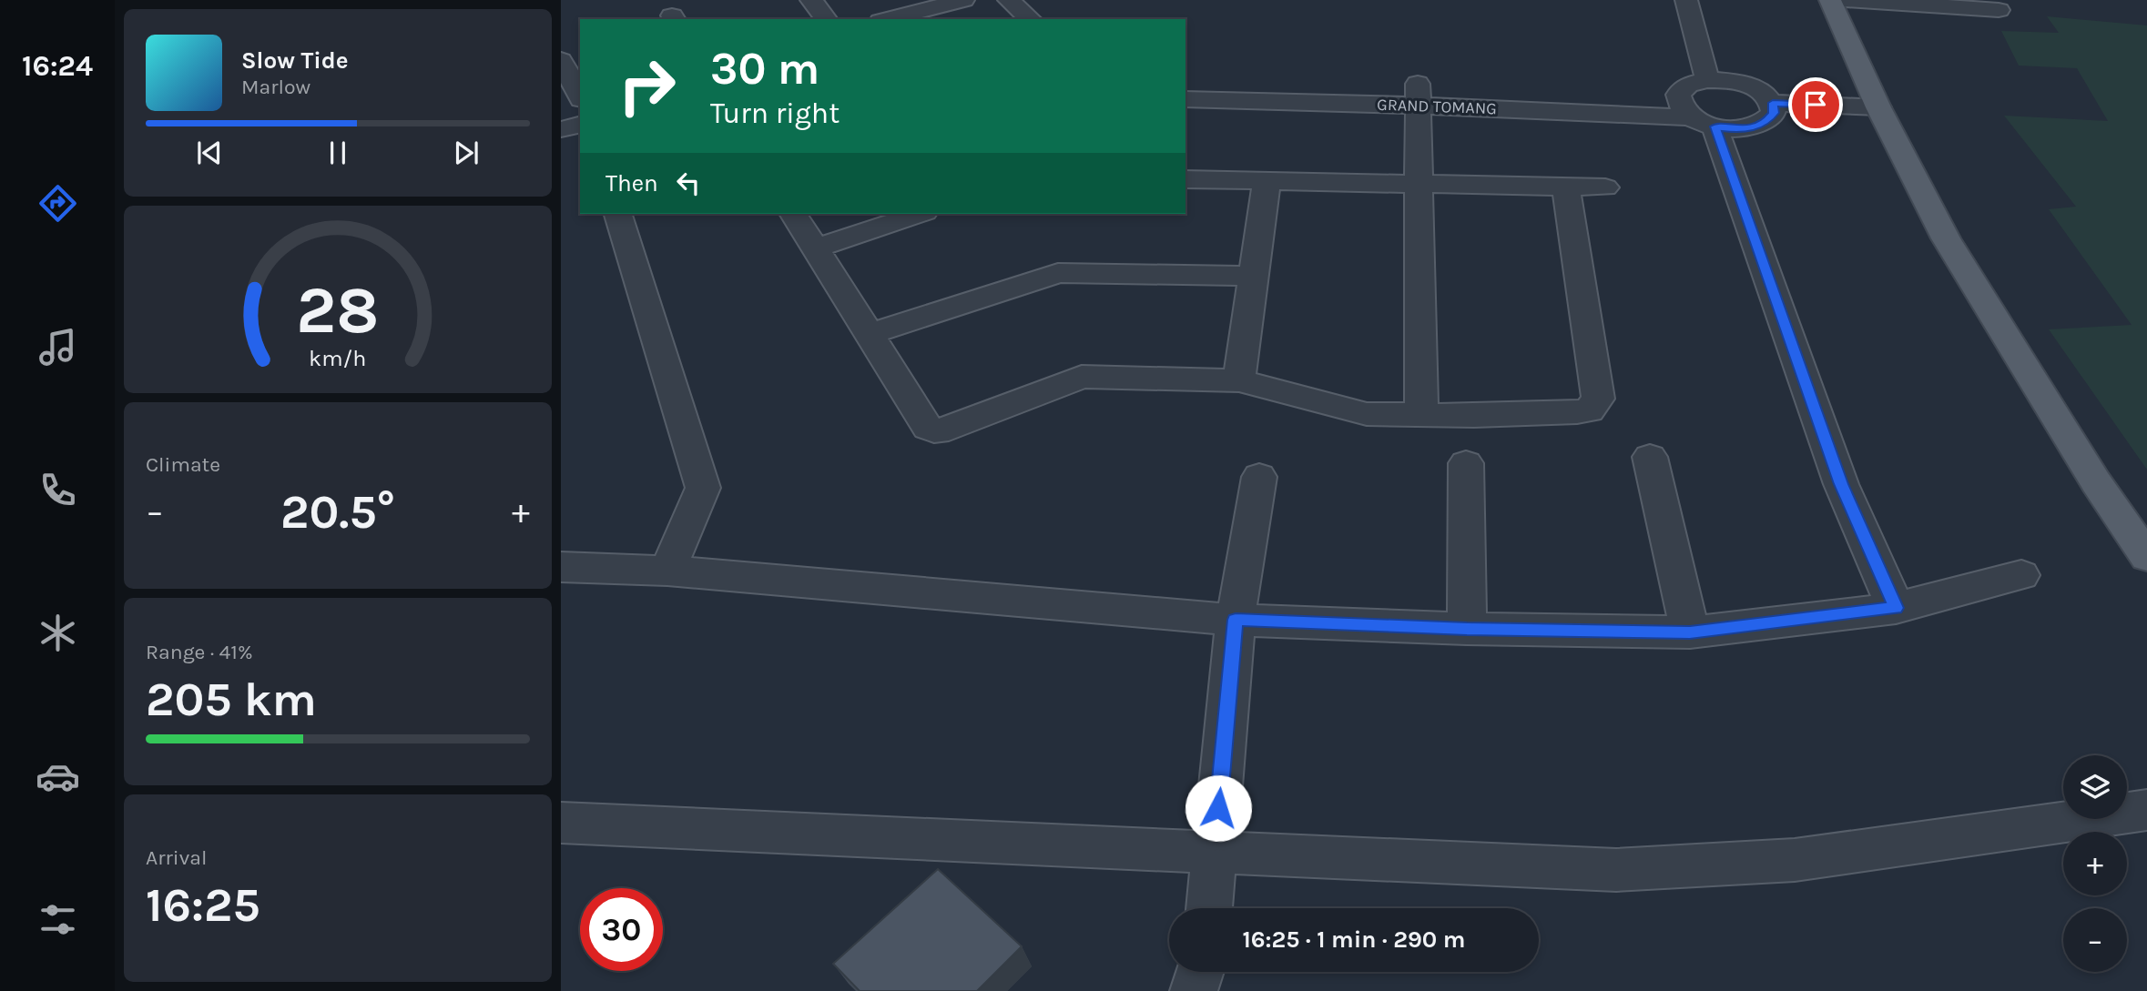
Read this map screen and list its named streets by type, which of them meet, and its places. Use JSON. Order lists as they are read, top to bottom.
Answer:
{
  "streets": {
    "street": ["GRAND TOMANG"]
  },
  "page": {
    "tabs": "16:24",
    "turn": ["30 m", "Turn right"],
    "song": ["Slow Tide", "Marlow"],
    "then": "Then",
    "tile": [
      "Climate",
      ["Range · 41%", "205 km"],
      ["Arrival", "16:25"]
    ],
    "heat": ["−", "20.5°", "+"],
    "map_buttons": ["+", "−"],
    "limit": "30",
    "trip": "16:25 · 1 min · 290 m",
    "gauge": ["28", "km/h"]
  }
}
